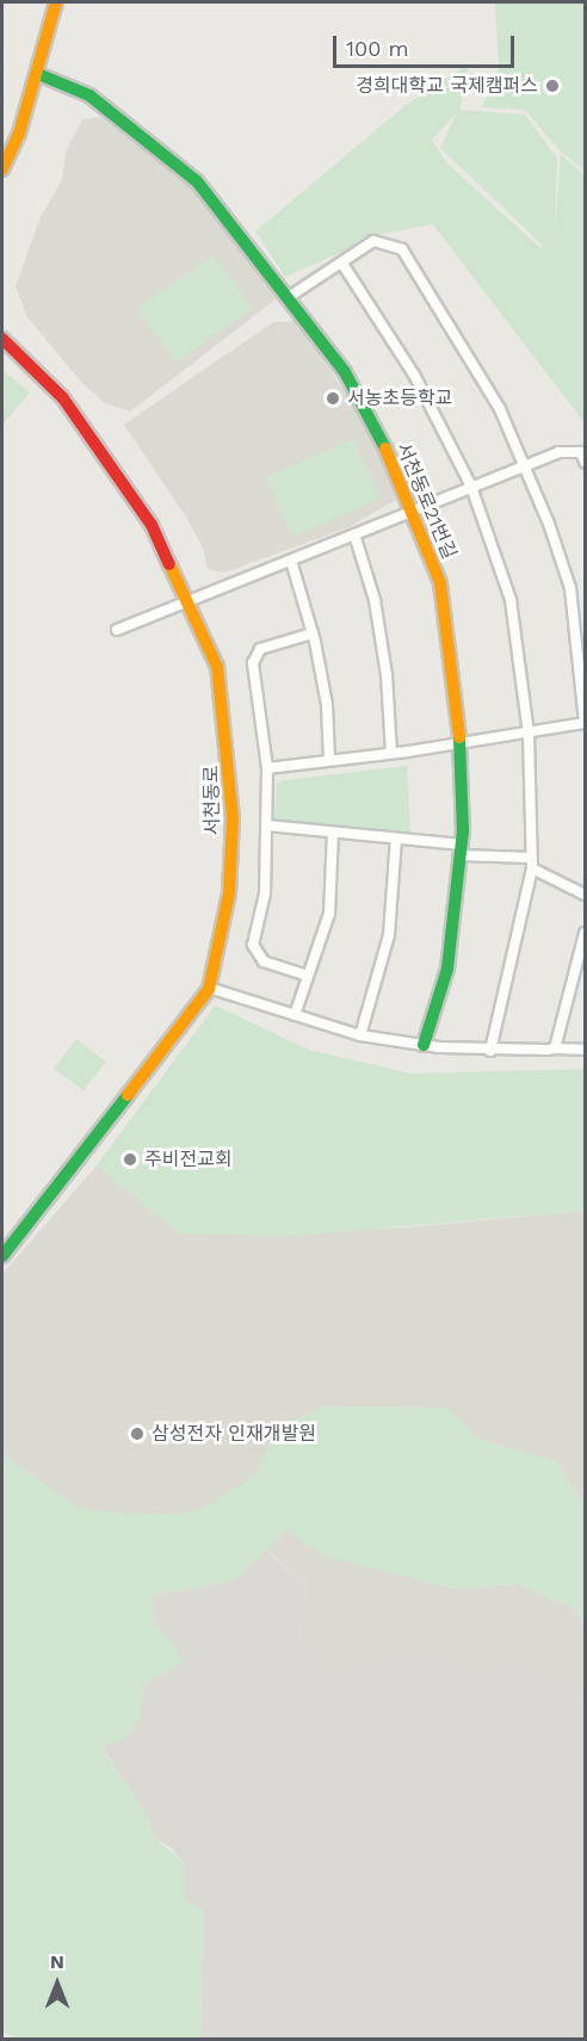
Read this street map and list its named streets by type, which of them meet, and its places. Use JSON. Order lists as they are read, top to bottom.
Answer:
{
  "streets": {
    "street": ["서천동로21번길", "서천동로"]
  },
  "places": [
    "경희대학교 국제캠퍼스",
    "서농초등학교",
    "주비전교회",
    "삼성전자 인재개발원"
  ],
  "scale_bar": "100 m",
  "north": "top"
}
